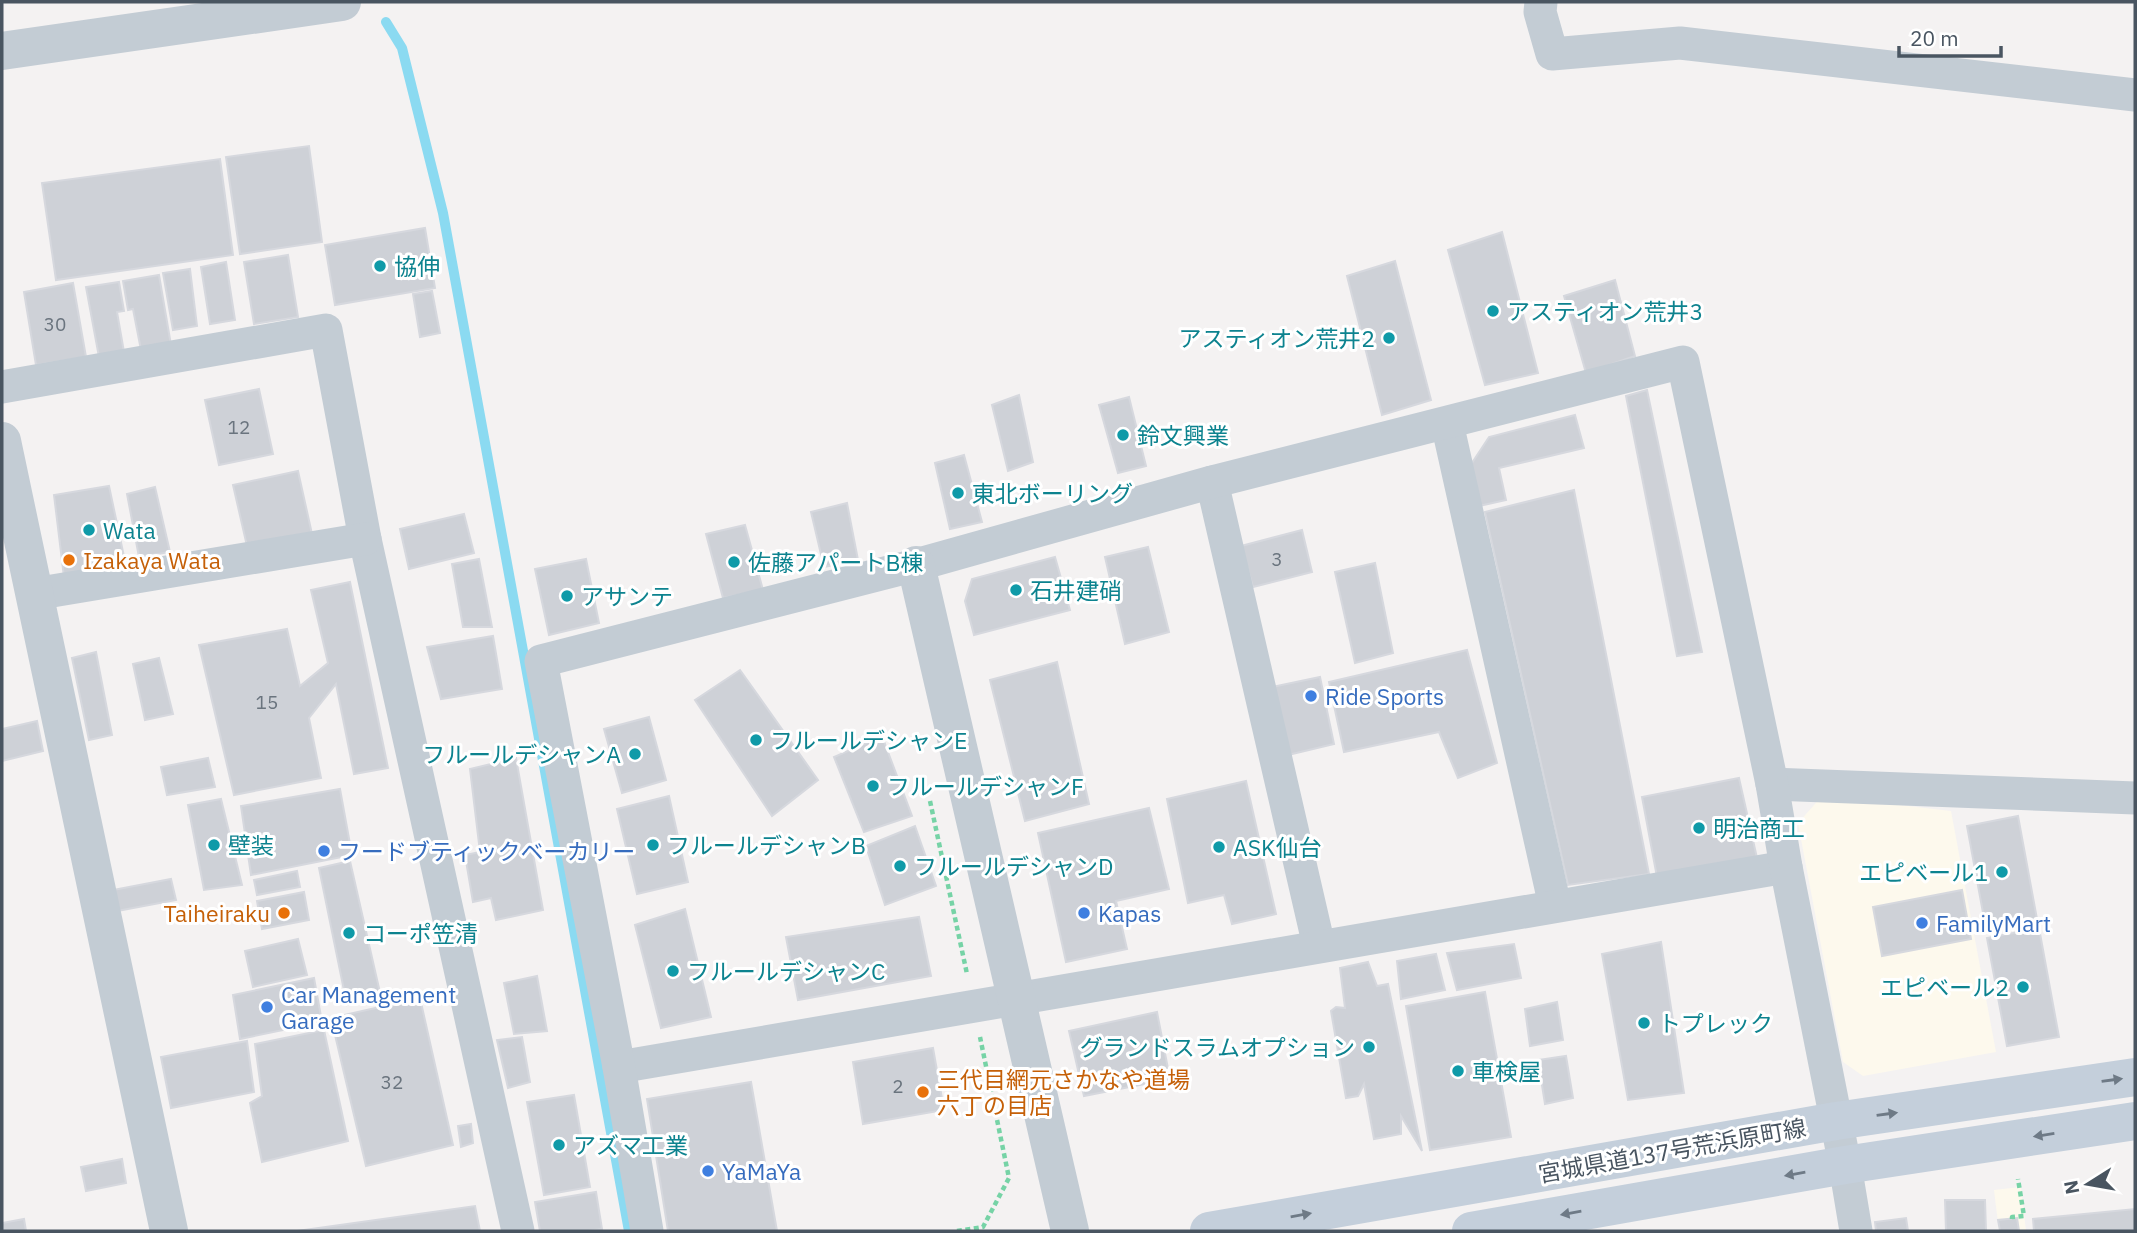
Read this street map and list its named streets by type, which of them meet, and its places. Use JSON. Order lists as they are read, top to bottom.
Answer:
{
  "streets": {
    "main road": ["宮城県道137号荒浜原町線"]
  },
  "places": [
    "協伸",
    "アスティオン荒井3",
    "アスティオン荒井2",
    "鈴文興業",
    "東北ボーリング",
    "Wata",
    "Izakaya Wata",
    "佐藤アパートB棟",
    "石井建硝",
    "アサンテ",
    "Ride Sports",
    "フルールデシャンE",
    "フルールデシャンA",
    "フルールデシャンF",
    "明治商工",
    "壁装",
    "フルールデシャンB",
    "ASK仙台",
    "フードブティックベーカリー",
    "フルールデシャンD",
    "エピベール1",
    "Taiheiraku",
    "Kapas",
    "FamilyMart",
    "コーポ笠清",
    "フルールデシャンC",
    "エピベール2",
    "Car Management Garage",
    "トプレック",
    "グランドスラムオプション",
    "車検屋",
    "三代目網元さかなや道場 六丁の目店",
    "アズマ工業",
    "YaMaYa"
  ],
  "house_numbers": [
    "30",
    "12",
    "3",
    "15",
    "32",
    "2"
  ],
  "scale_bar": "20 m",
  "north": "left"
}
